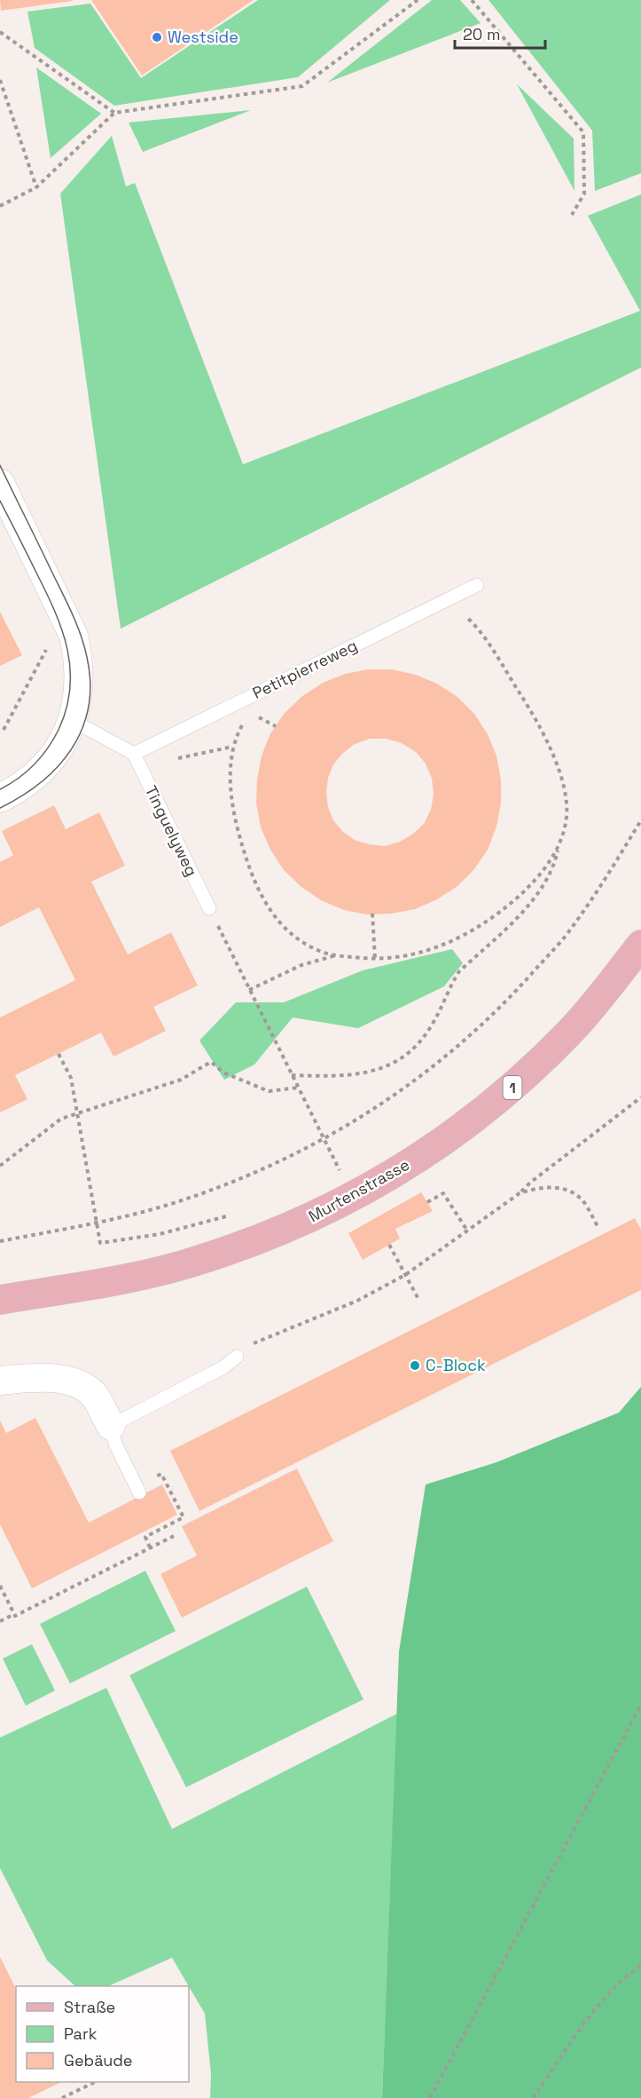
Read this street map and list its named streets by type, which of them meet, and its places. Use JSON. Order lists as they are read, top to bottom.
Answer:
{
  "streets": {
    "main road": ["1", "Murtenstrasse"],
    "lane": ["Petitpierreweg", "Tinguelyweg"]
  },
  "crossings": [
    ["Petitpierreweg", "Tinguelyweg"]
  ],
  "places": ["Westside", "C-Block"],
  "legend": ["Straße", "Park", "Gebäude"],
  "scale_bar": "20 m"
}
